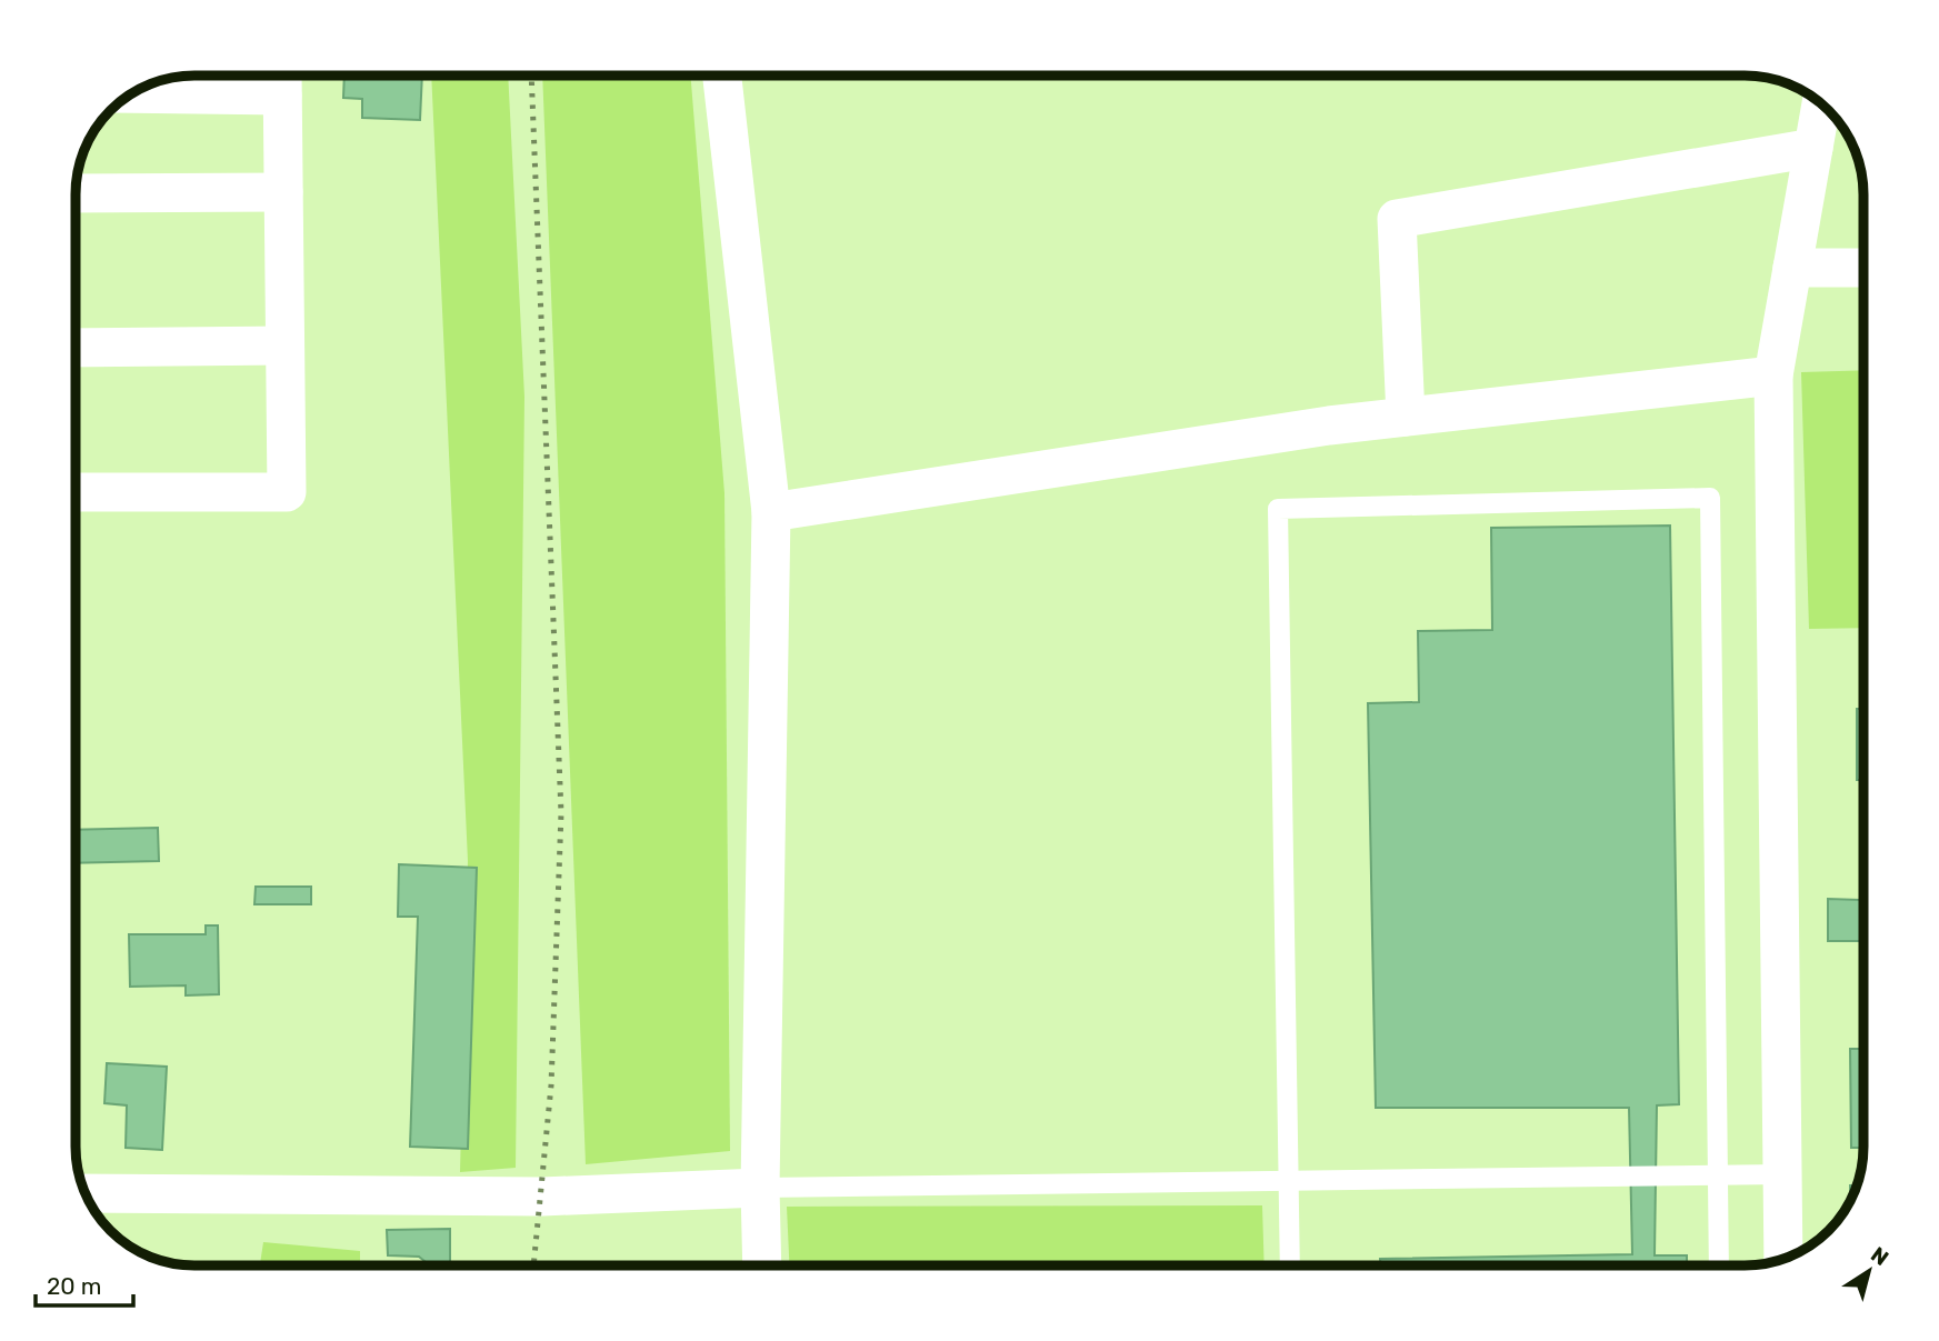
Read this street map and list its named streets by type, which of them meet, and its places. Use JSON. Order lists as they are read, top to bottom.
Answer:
{
  "scale_bar": "20 m",
  "north": "top right"
}
